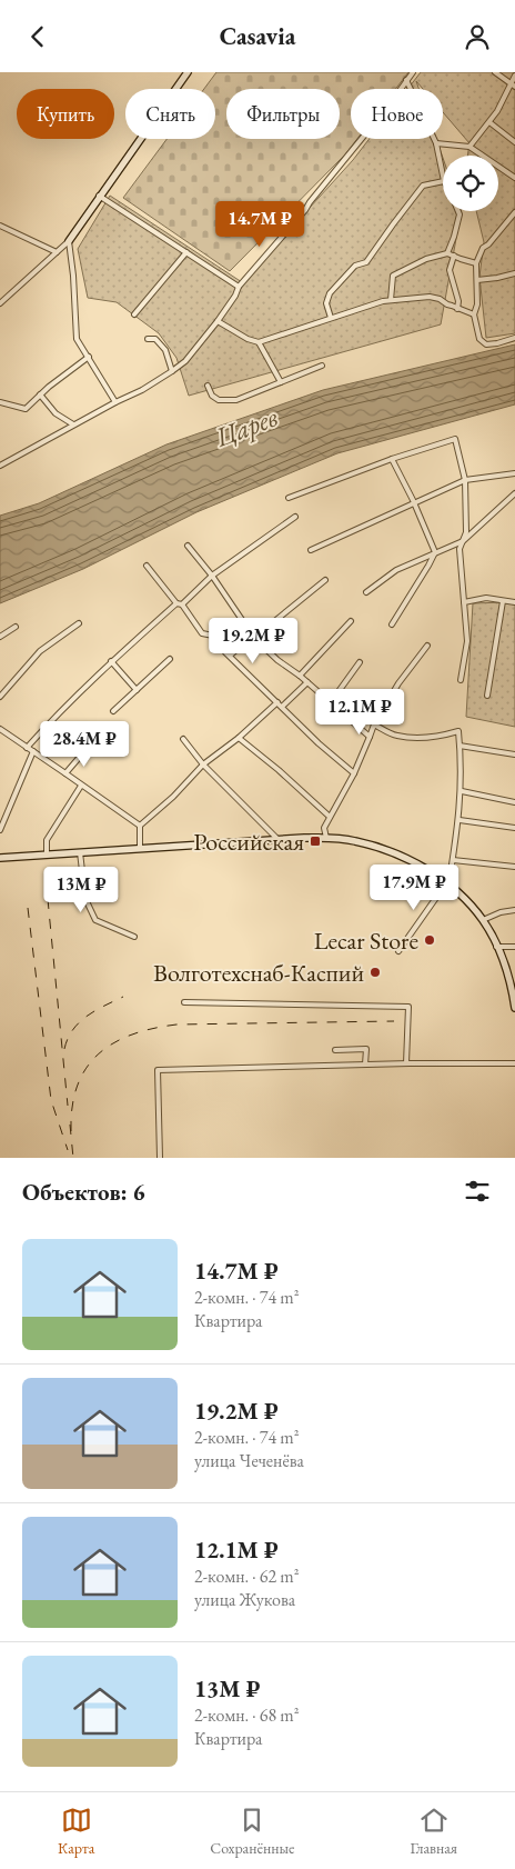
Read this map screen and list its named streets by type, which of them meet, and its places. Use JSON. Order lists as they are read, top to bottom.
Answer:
{
  "water": ["Царев"],
  "places": {
    "transit": ["Российская"],
    "other": ["Lecar Store", "Волготехснаб-Каспий"]
  },
  "page": {
    "header": "Casavia",
    "chip": [
      "Купить",
      "Снять",
      "Фильтры",
      "Новое"
    ],
    "price": [
      "14.7M ₽",
      "19.2M ₽",
      "12.1M ₽",
      "28.4M ₽",
      "17.9M ₽",
      "13M ₽"
    ],
    "heading": "Объектов: 6",
    "list": [
      {
        "name": "14.7M ₽",
        "note": "2-комн. · 74 m² · Квартира"
      },
      {
        "name": "19.2M ₽",
        "note": "2-комн. · 74 m² · улица Чеченёва"
      },
      {
        "name": "12.1M ₽",
        "note": "2-комн. · 62 m² · улица Жукова"
      },
      {
        "name": "13M ₽",
        "note": "2-комн. · 68 m² · Квартира"
      }
    ],
    "tabs": ["Карта", "Сохранённые", "Главная"]
  }
}
